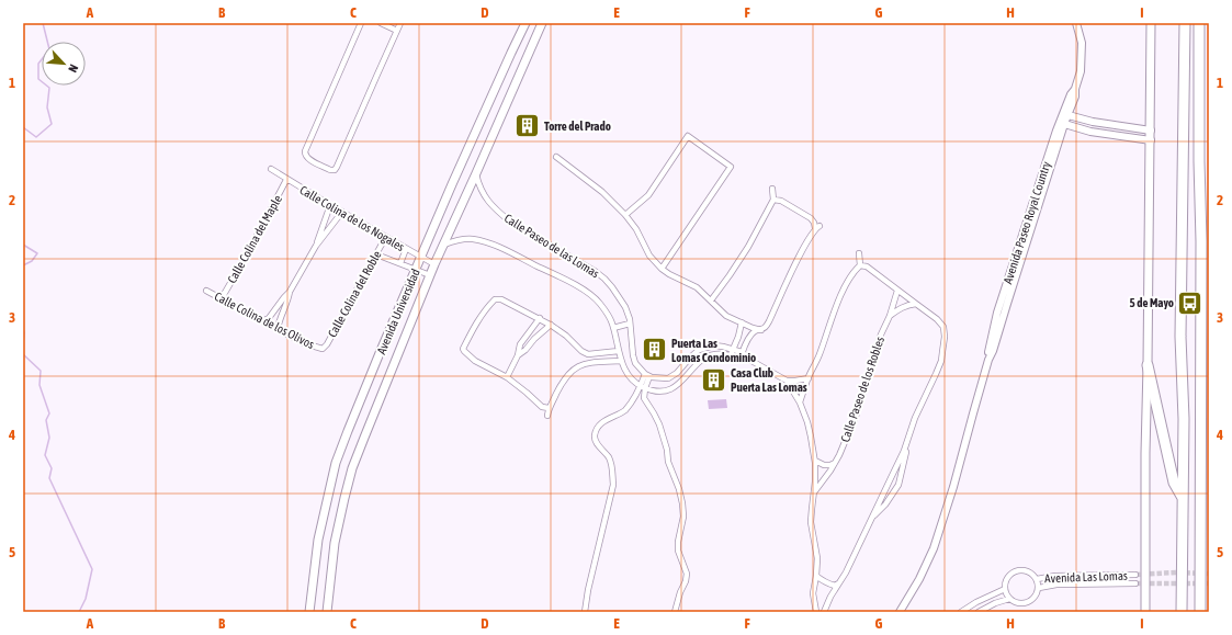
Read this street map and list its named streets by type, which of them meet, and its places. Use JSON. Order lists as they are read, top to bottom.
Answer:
{
  "streets": {
    "main road": ["Avenida Universidad"],
    "street": [
      "Calle Colina de los Nogales",
      "Avenida Paseo Royal Country",
      "Calle Colina del Maple",
      "Calle Paseo de las Lomas",
      "Calle Colina del Roble",
      "Calle Colina de los Olivos",
      "Calle Paseo de los Robles",
      "Avenida Las Lomas"
    ]
  },
  "crossings": [
    ["Calle Colina de los Nogales", "Calle Colina del Maple"],
    ["Calle Colina de los Nogales", "Calle Colina del Roble"],
    ["Calle Colina de los Nogales", "Avenida Universidad"],
    ["Calle Colina del Maple", "Calle Colina de los Olivos"],
    ["Calle Paseo de las Lomas", "Avenida Universidad"],
    ["Calle Colina del Roble", "Calle Colina de los Olivos"]
  ],
  "places": {
    "building": ["Torre del Prado", "Puerta Las Lomas Condominio", "Casa Club Puerta Las Lomas"],
    "bus stop": ["5 de Mayo"]
  },
  "north": "bottom right",
  "grid": {
    "columns": [
      "A",
      "B",
      "C",
      "D",
      "E",
      "F",
      "G",
      "H",
      "I"
    ],
    "rows": [
      "1",
      "2",
      "3",
      "4",
      "5"
    ]
  }
}
